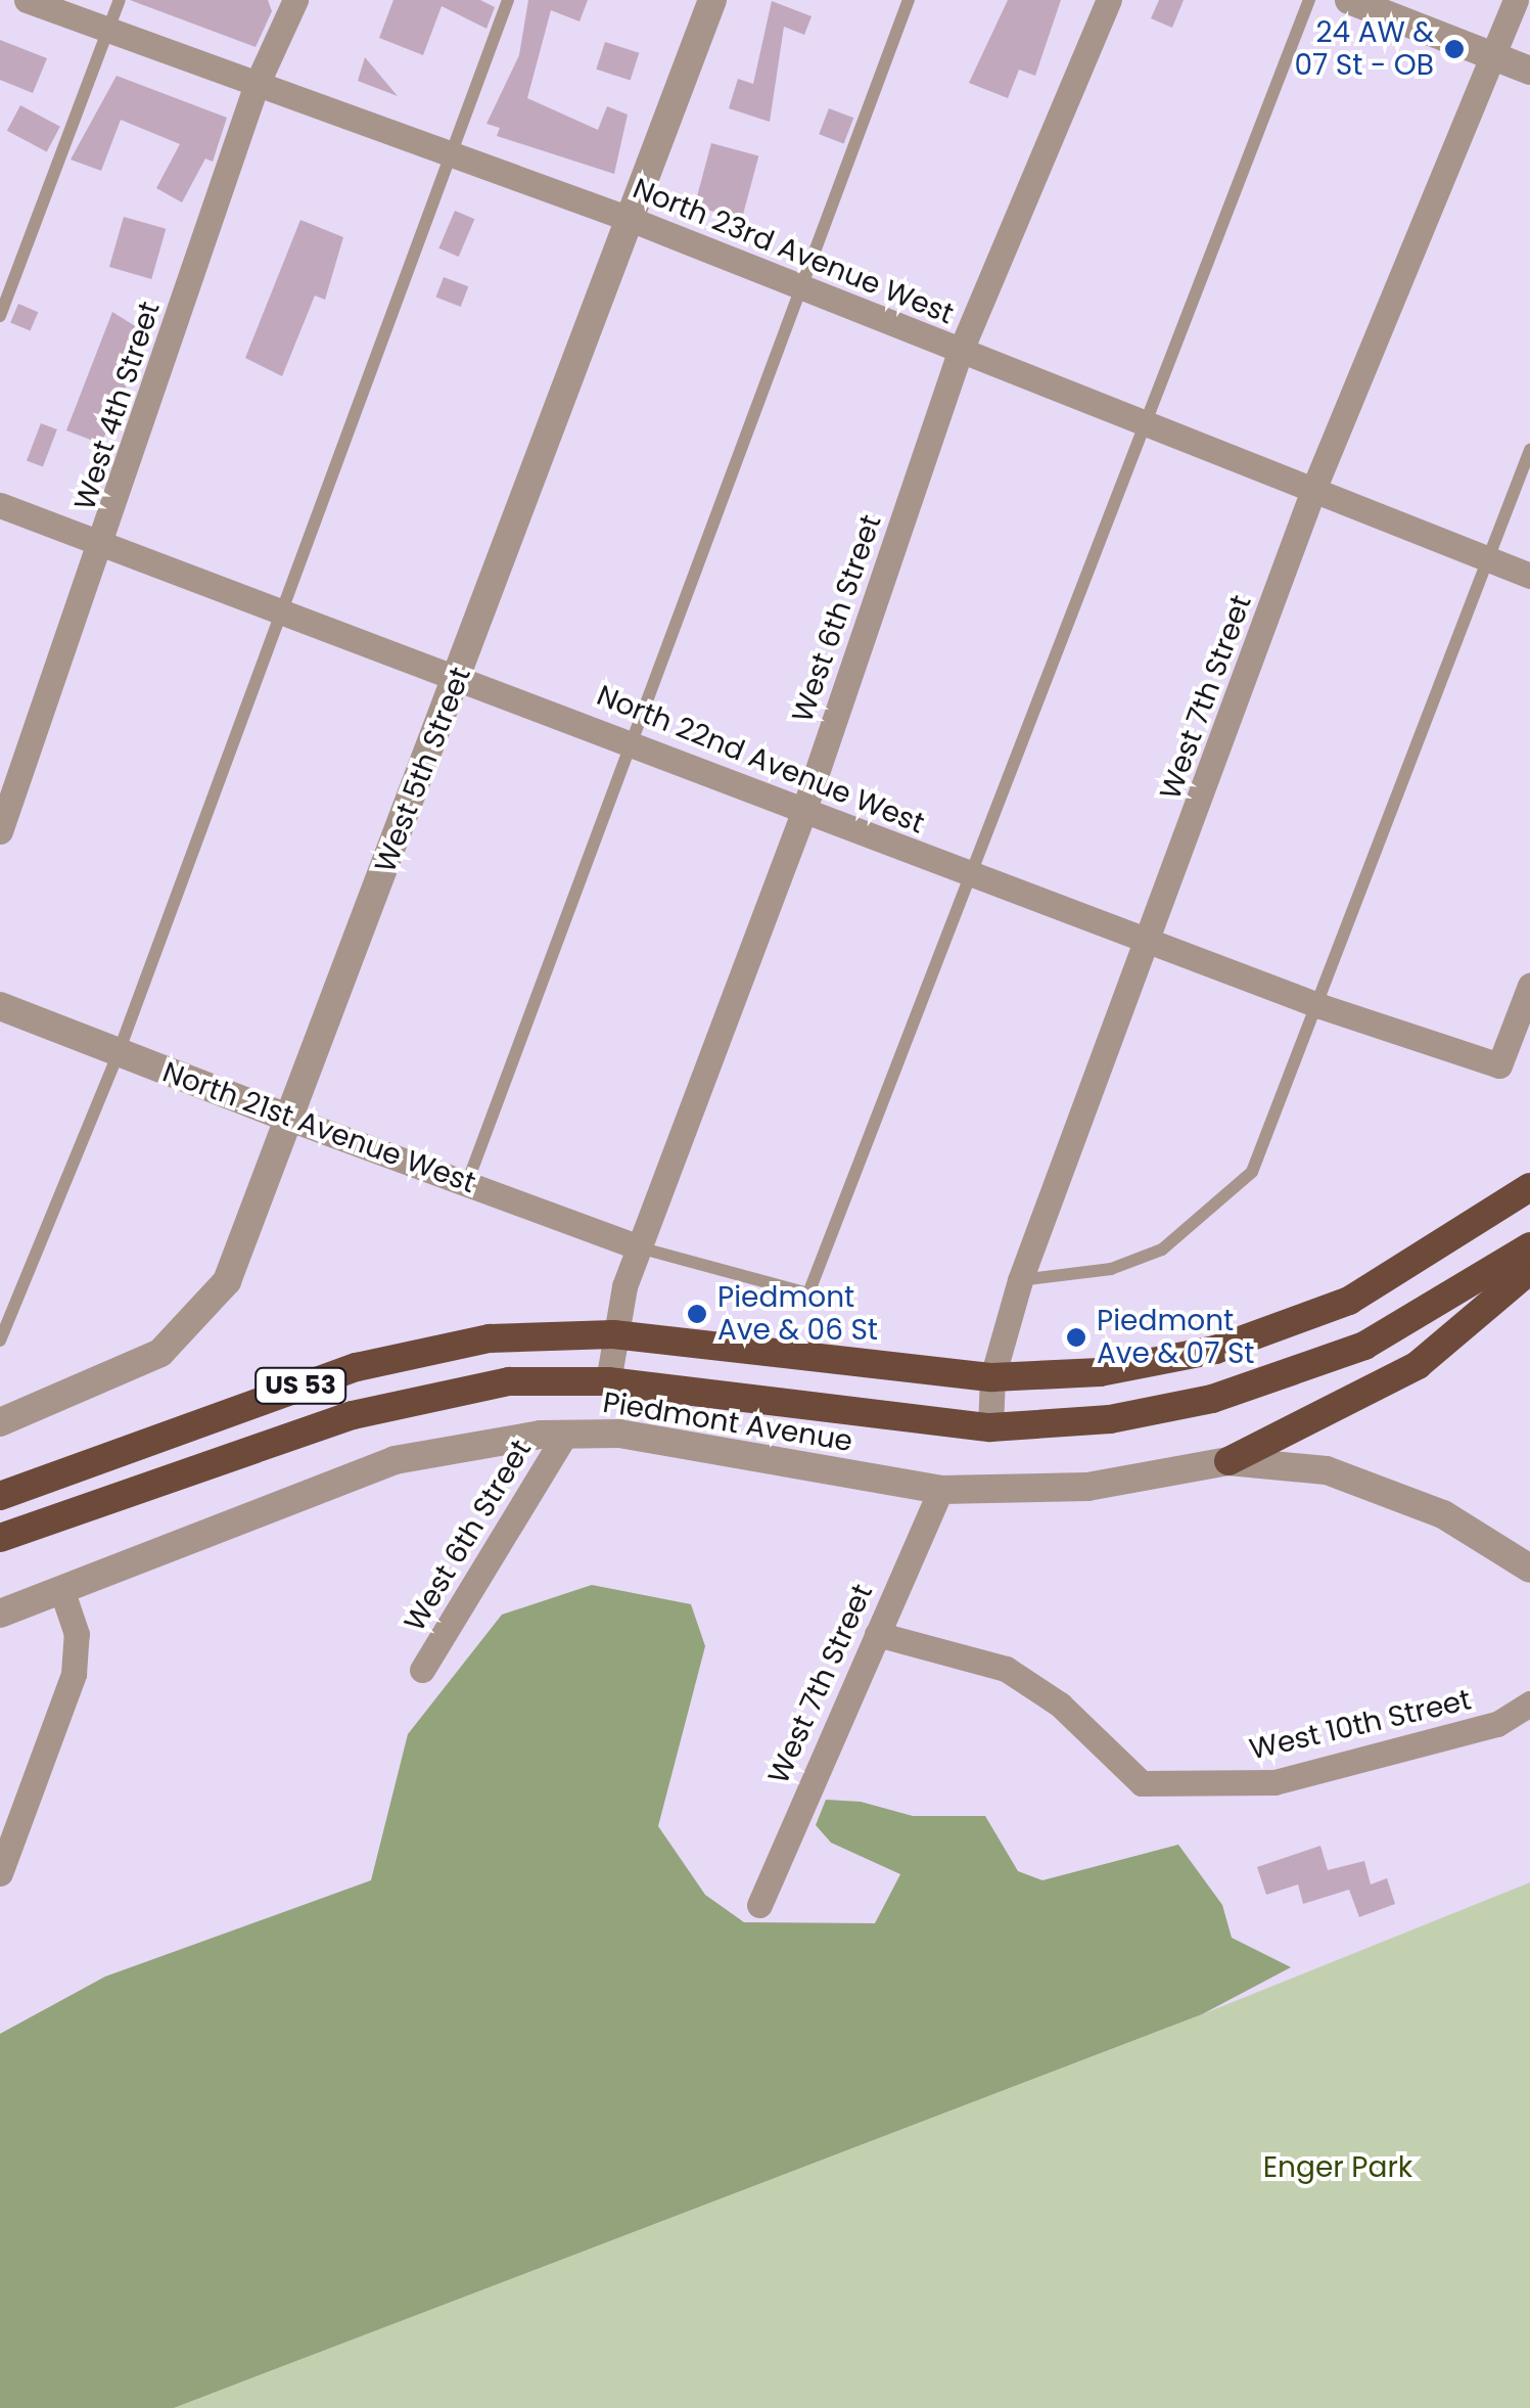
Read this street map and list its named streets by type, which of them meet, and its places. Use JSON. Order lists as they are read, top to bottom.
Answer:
{
  "streets": {
    "highway": ["US 53", "Piedmont Avenue"],
    "street": [
      "North 23rd Avenue West",
      "West 4th Street",
      "West 6th Street",
      "West 7th Street",
      "North 22nd Avenue West",
      "West 5th Street",
      "North 21st Avenue West",
      "West 10th Street"
    ]
  },
  "crossings": [
    ["North 23rd Avenue West", "West 4th Street"],
    ["North 23rd Avenue West", "West 6th Street"],
    ["North 23rd Avenue West", "West 7th Street"],
    ["North 23rd Avenue West", "West 5th Street"],
    ["West 4th Street", "North 22nd Avenue West"],
    ["West 6th Street", "North 22nd Avenue West"],
    ["West 6th Street", "North 21st Avenue West"],
    ["West 6th Street", "US 53"],
    ["West 6th Street", "Piedmont Avenue"],
    ["West 7th Street", "North 22nd Avenue West"],
    ["West 7th Street", "US 53"],
    ["West 7th Street", "Piedmont Avenue"],
    ["West 7th Street", "West 10th Street"],
    ["North 22nd Avenue West", "West 5th Street"],
    ["West 5th Street", "North 21st Avenue West"]
  ],
  "parks": ["Enger Park"],
  "places": ["24 AW & 07 St - OB", "Piedmont Ave & 06 St", "Piedmont Ave & 07 St"]
}
